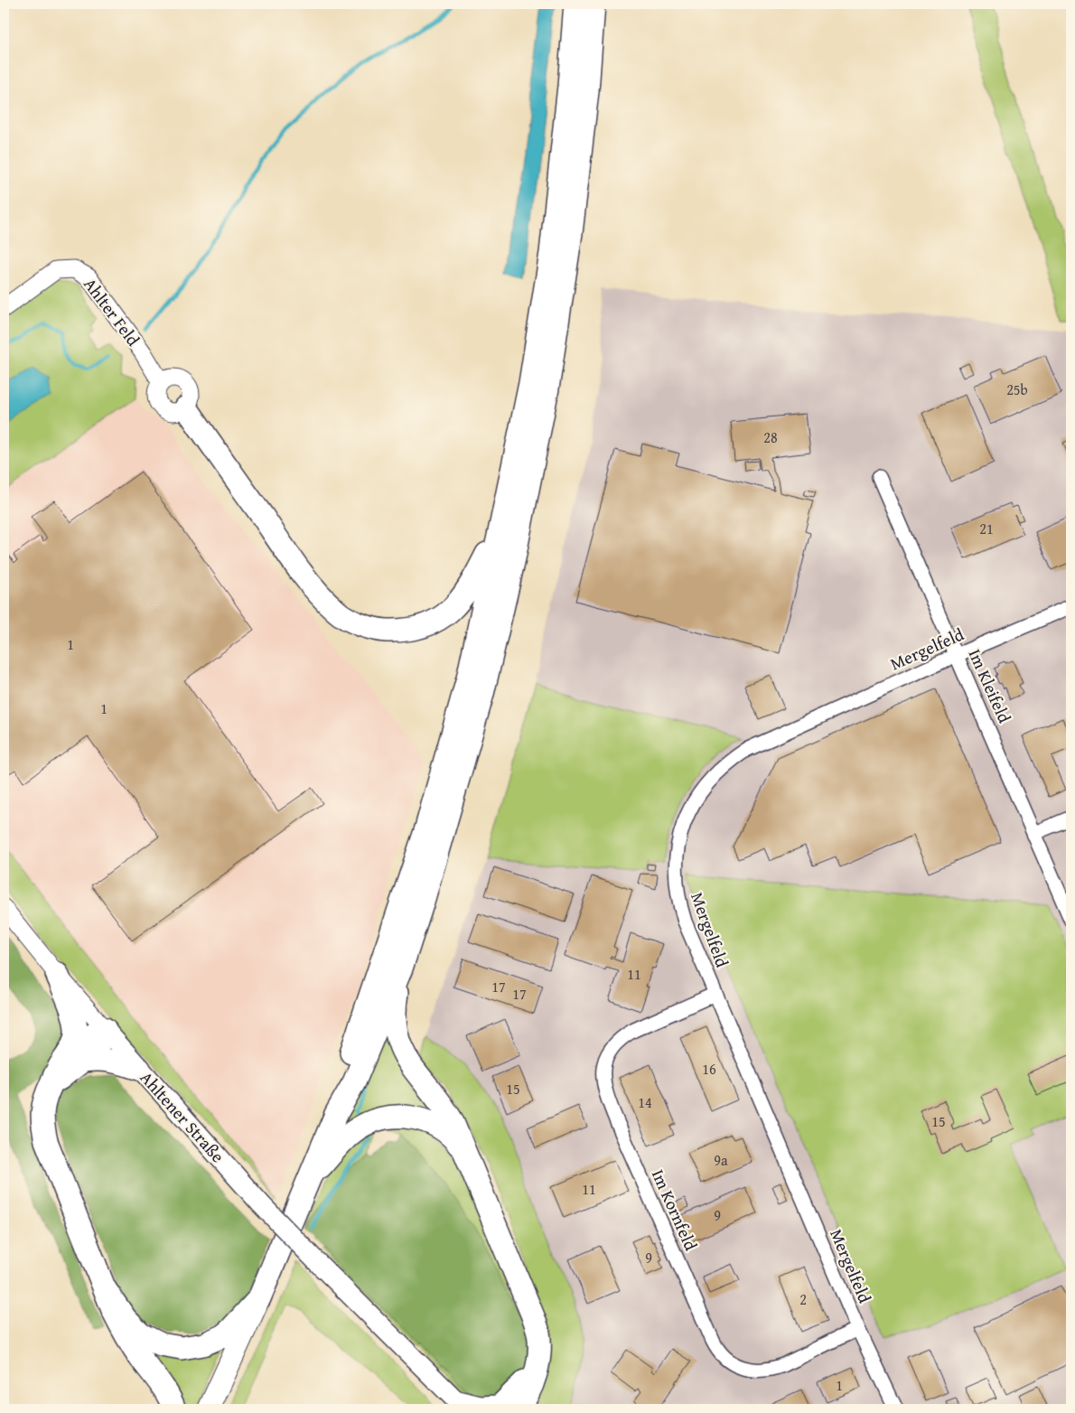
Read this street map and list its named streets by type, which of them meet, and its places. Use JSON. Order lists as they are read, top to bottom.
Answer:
{
  "streets": {
    "main road": ["Ahltener Straße"],
    "street": [
      "Ahlter Feld",
      "Mergelfeld",
      "Im Kleifeld",
      "Im Kornfeld"
    ]
  },
  "crossings": [
    ["Mergelfeld", "Im Kleifeld"],
    ["Mergelfeld", "Im Kornfeld"]
  ],
  "house_numbers": [
    "25b",
    "28",
    "21",
    "1",
    "1",
    "11",
    "17",
    "17",
    "16",
    "15",
    "14",
    "15",
    "9a",
    "11",
    "9",
    "9",
    "2",
    "1"
  ]
}
